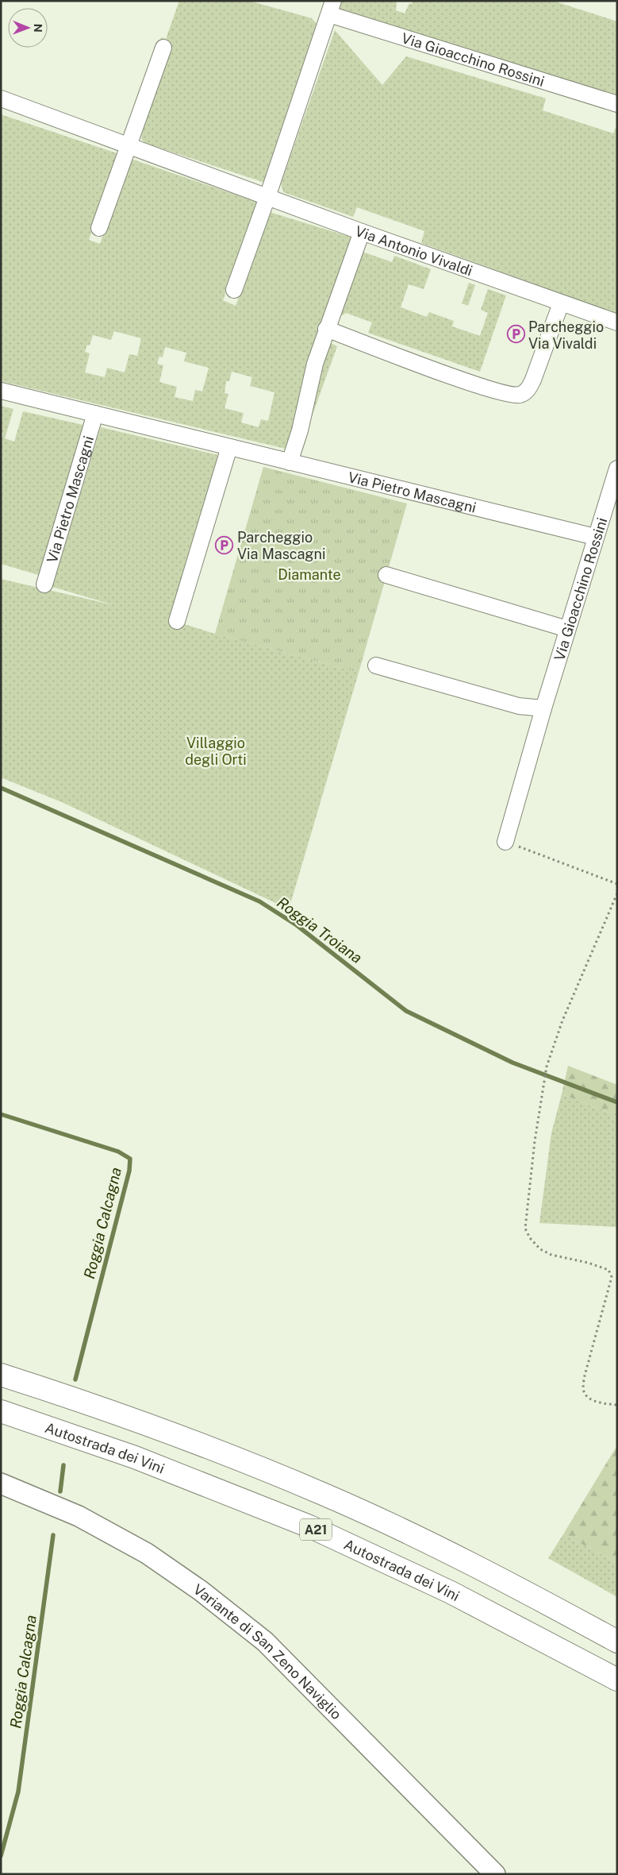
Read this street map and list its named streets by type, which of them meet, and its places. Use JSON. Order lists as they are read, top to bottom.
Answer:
{
  "streets": {
    "highway": ["Autostrada dei Vini", "A21"],
    "main road": ["Variante di San Zeno Naviglio"],
    "street": ["Via Gioacchino Rossini", "Via Antonio Vivaldi", "Via Pietro Mascagni"]
  },
  "crossings": [
    ["Via Gioacchino Rossini", "Via Pietro Mascagni"]
  ],
  "water": ["Roggia Troiana", "Roggia Calcagna"],
  "parks": ["Diamante", "Villaggio degli Orti"],
  "places": {
    "parking": ["Parcheggio Via Vivaldi", "Parcheggio Via Mascagni"]
  },
  "north": "right"
}
